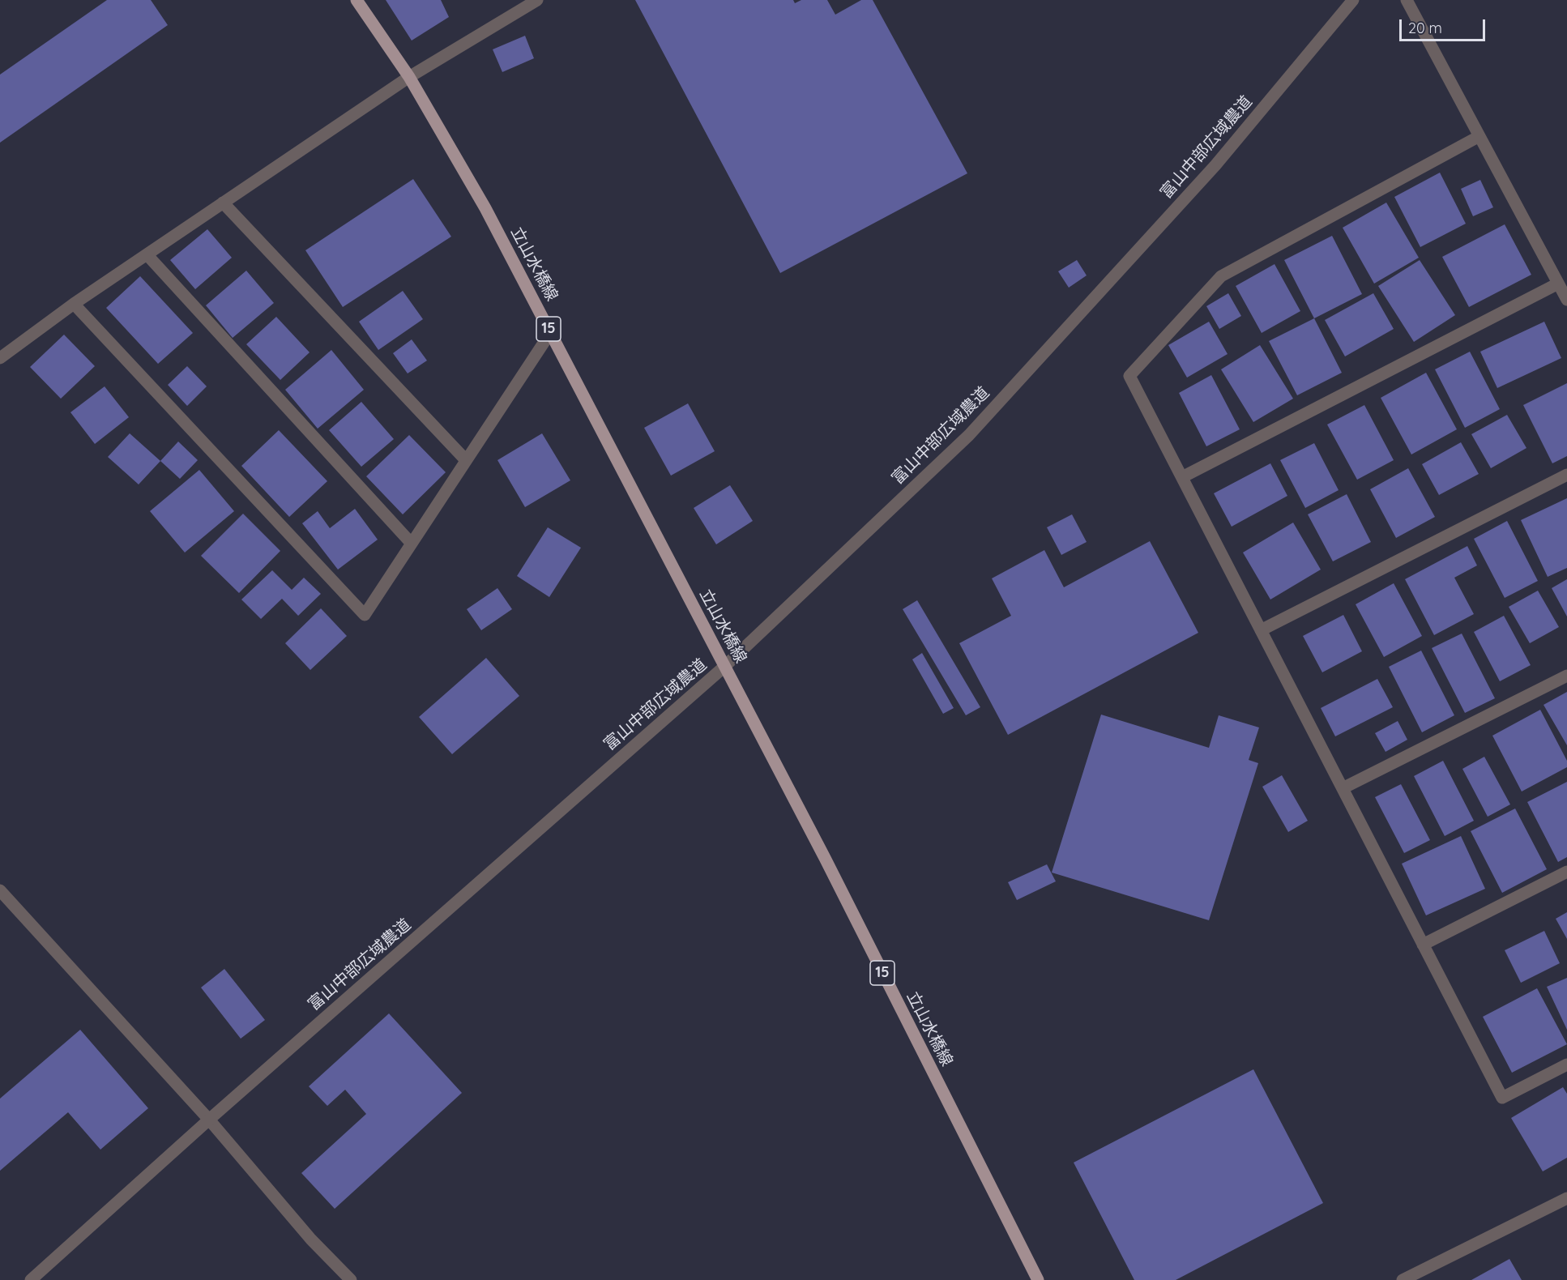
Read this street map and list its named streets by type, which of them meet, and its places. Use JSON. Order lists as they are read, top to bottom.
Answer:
{
  "streets": {
    "main road": ["立山水橋線", "15"],
    "street": ["富山中部広域農道"]
  },
  "crossings": [
    ["富山中部広域農道", "立山水橋線"]
  ],
  "scale_bar": "20 m"
}
